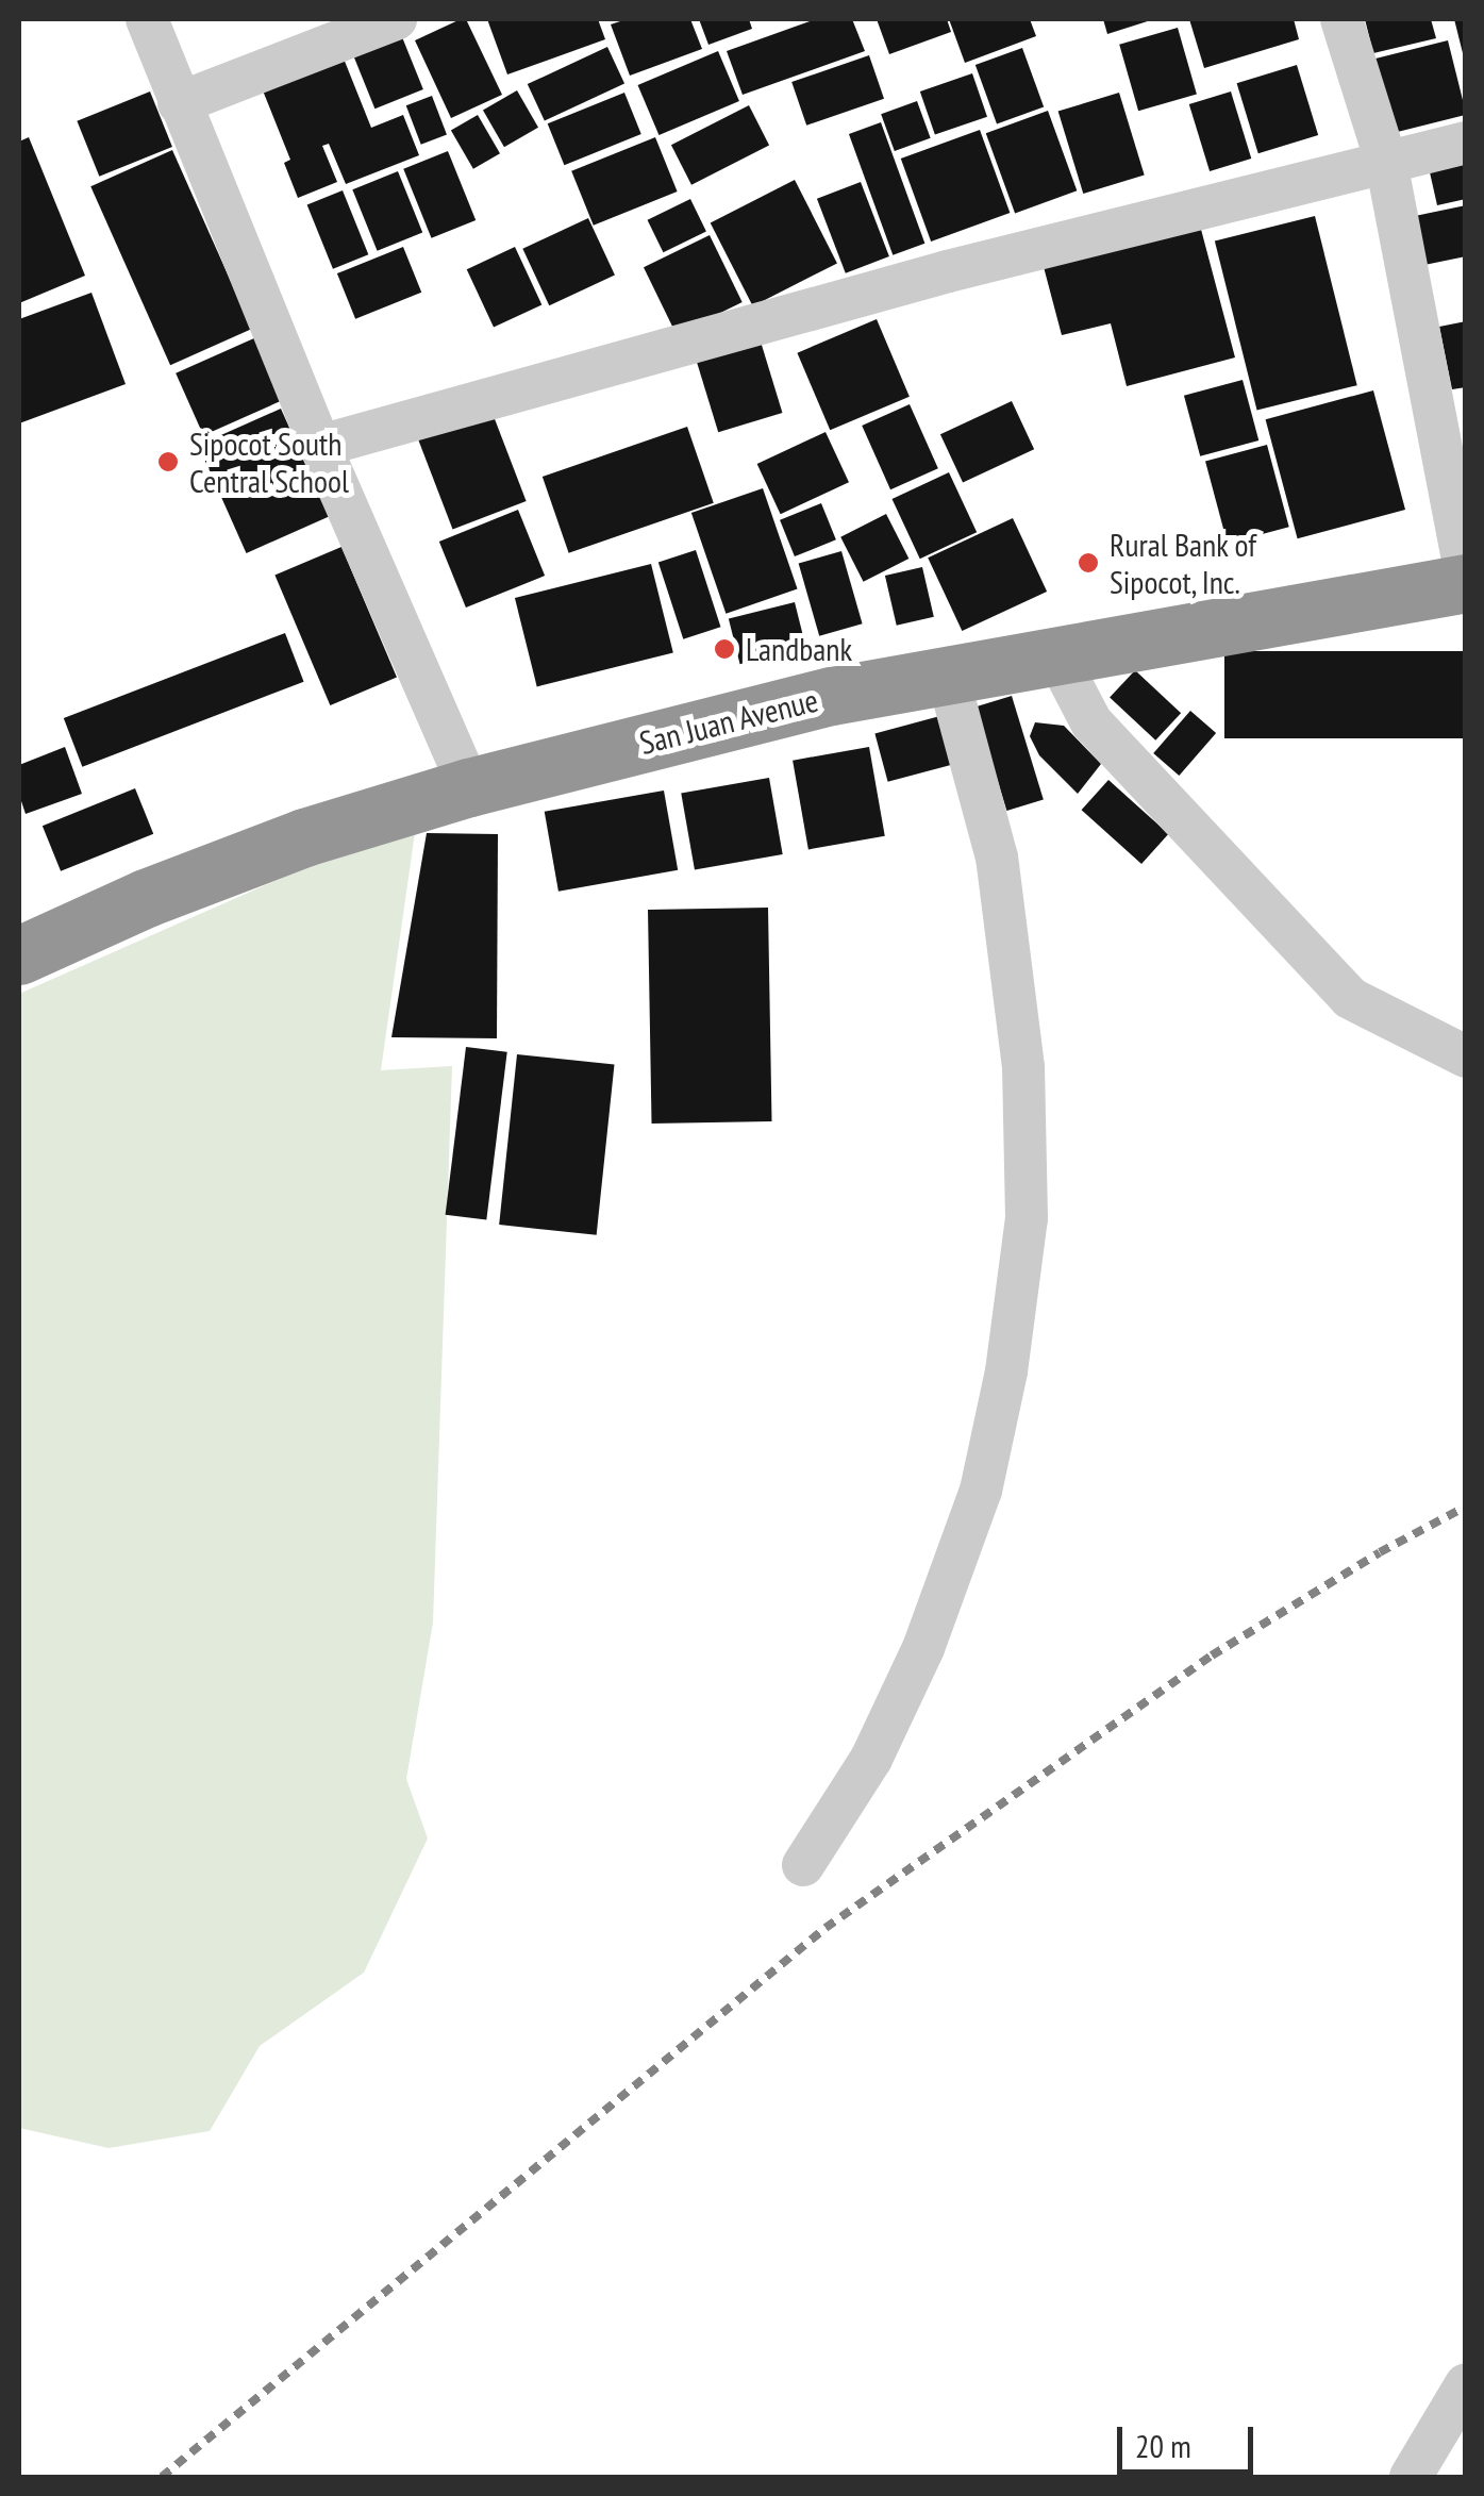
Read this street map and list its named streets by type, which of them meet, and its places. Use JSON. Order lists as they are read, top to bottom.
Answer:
{
  "streets": {
    "highway": ["San Juan Avenue"]
  },
  "places": ["Sipocot South Central School", "Rural Bank of Sipocot, Inc.", "Landbank"],
  "scale_bar": "20 m"
}
